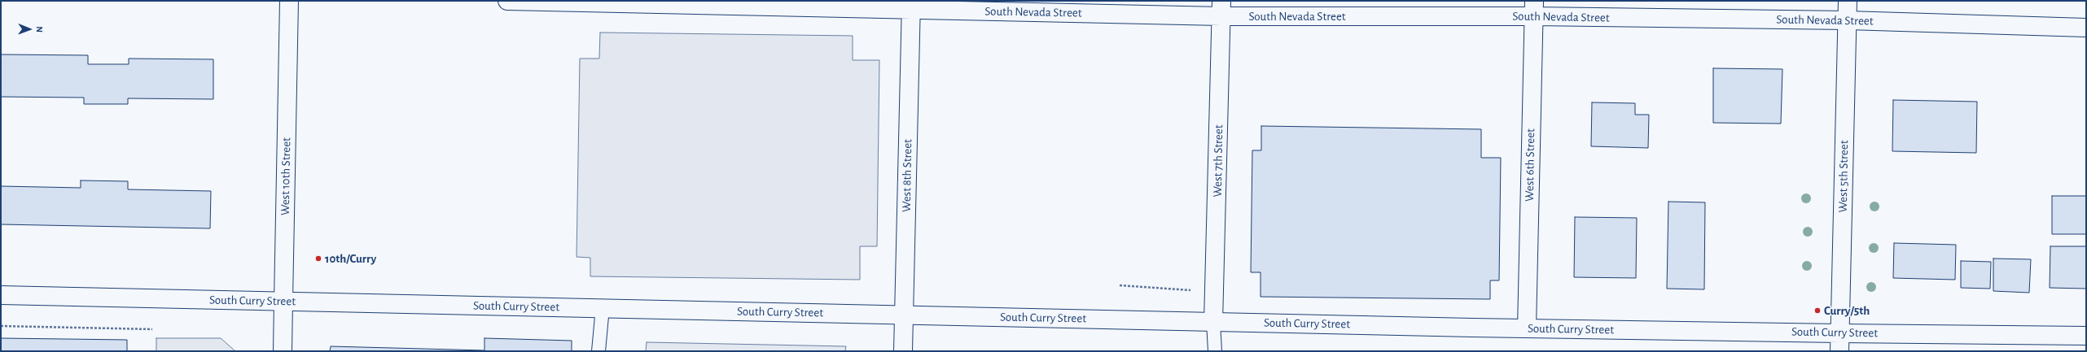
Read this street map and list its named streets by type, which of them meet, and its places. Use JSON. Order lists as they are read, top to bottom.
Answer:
{
  "streets": {
    "street": [
      "South Nevada Street",
      "West 7th Street",
      "West 6th Street",
      "West 8th Street",
      "West 10th Street",
      "West 5th Street",
      "South Curry Street"
    ]
  },
  "crossings": [
    ["South Nevada Street", "West 7th Street"],
    ["South Nevada Street", "West 6th Street"],
    ["South Nevada Street", "West 8th Street"],
    ["South Nevada Street", "West 5th Street"],
    ["West 7th Street", "South Curry Street"],
    ["West 6th Street", "South Curry Street"],
    ["West 8th Street", "South Curry Street"],
    ["West 10th Street", "South Curry Street"],
    ["West 5th Street", "South Curry Street"]
  ],
  "places": ["10th/Curry", "Curry/5th"],
  "north": "right"
}
